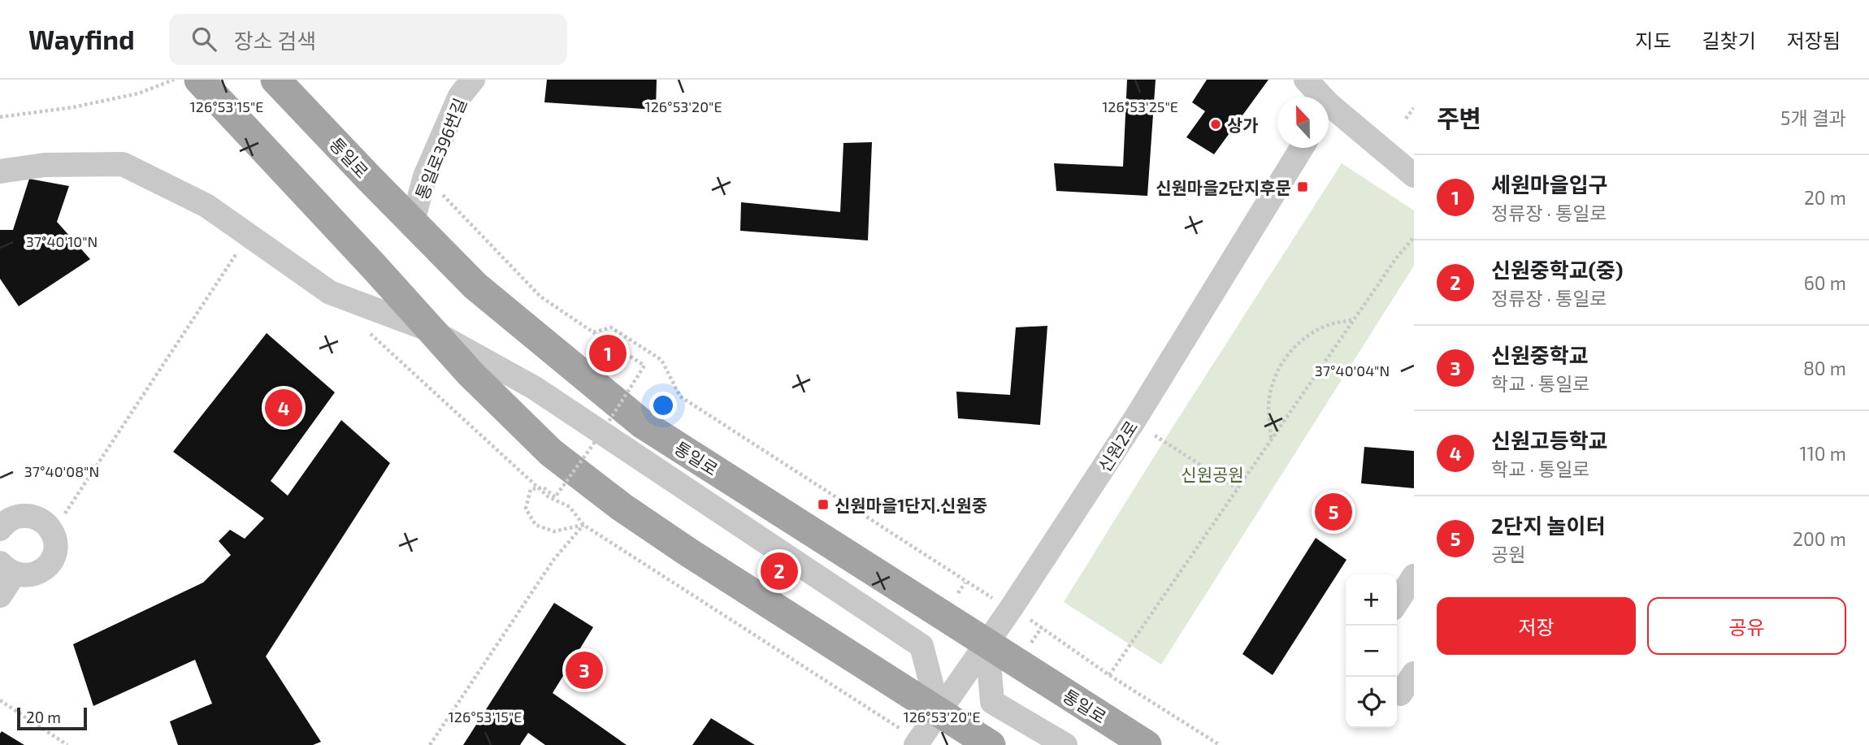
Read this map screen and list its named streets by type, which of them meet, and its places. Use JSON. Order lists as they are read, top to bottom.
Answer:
{
  "streets": {
    "main road": ["통일로"],
    "street": ["통일로396번길", "신원2로"]
  },
  "crossings": [
    ["통일로396번길", "통일로"],
    ["통일로", "신원2로"]
  ],
  "parks": ["신원공원"],
  "places": {
    "other": ["상가"],
    "transit": ["신원마을2단지후문", "신원마을1단지.신원중"]
  },
  "scale_bar": "20 m",
  "north": "top",
  "page": {
    "header": "Wayfind",
    "search": "장소 검색",
    "nav": ["지도", "길찾기", "저장됨"],
    "heading": ["주변", "5개 결과"],
    "list": [
      {
        "mark": "1",
        "name": "세원마을입구",
        "note": "정류장 · 통일로",
        "value": "20 m"
      },
      {
        "mark": "2",
        "name": "신원중학교(중)",
        "note": "정류장 · 통일로",
        "value": "60 m"
      },
      {
        "mark": "3",
        "name": "신원중학교",
        "note": "학교 · 통일로",
        "value": "80 m"
      },
      {
        "mark": "4",
        "name": "신원고등학교",
        "note": "학교 · 통일로",
        "value": "110 m"
      },
      {
        "mark": "5",
        "name": "2단지 놀이터",
        "note": "공원",
        "value": "200 m"
      }
    ],
    "pins": [
      "1",
      "4",
      "5",
      "2",
      "3"
    ],
    "map_buttons": ["+", "−"],
    "buttons": ["저장", "공유"],
    "scale": "20 m"
  },
  "coordinates": [
    "126°53'15\"E",
    "126°53'20\"E",
    "126°53'25\"E",
    "37°40'10\"N",
    "37°40'04\"N",
    "37°40'08\"N"
  ]
}
